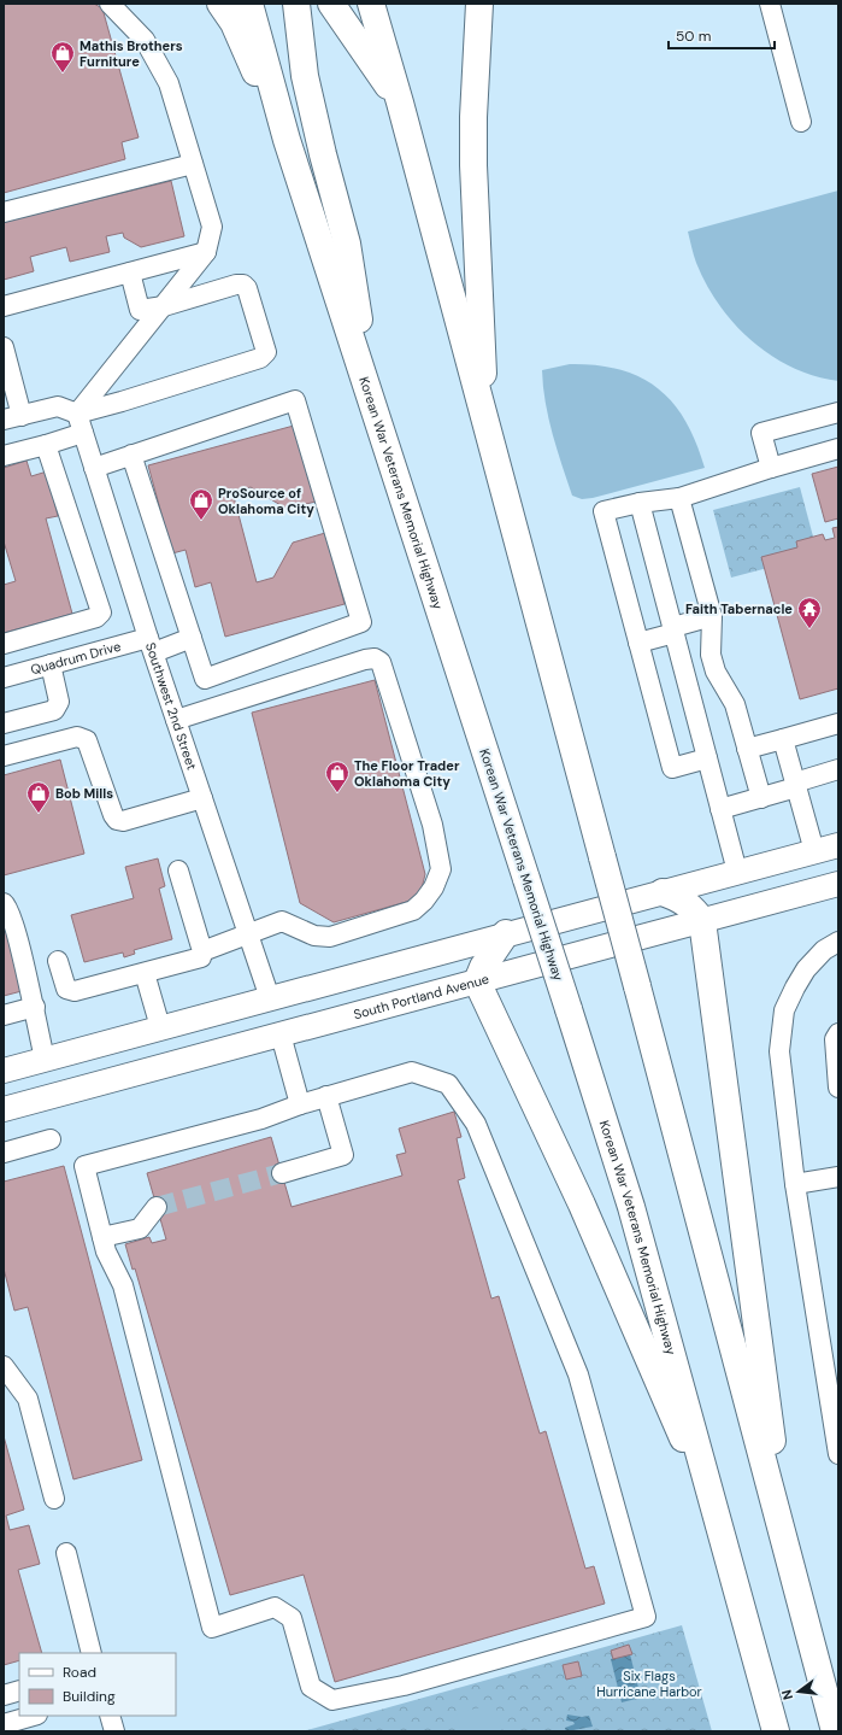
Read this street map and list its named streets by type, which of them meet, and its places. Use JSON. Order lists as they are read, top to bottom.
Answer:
{
  "streets": {
    "highway": ["Korean War Veterans Memorial Highway"],
    "main road": ["South Portland Avenue"],
    "street": ["Quadrum Drive", "Southwest 2nd Street"]
  },
  "crossings": [
    ["Quadrum Drive", "Southwest 2nd Street"]
  ],
  "parks": ["Six Flags Hurricane Harbor"],
  "places": {
    "shop": [
      "Mathis Brothers Furniture",
      "ProSource of Oklahoma City",
      "The Floor Trader Oklahoma City",
      "Bob Mills"
    ],
    "temple": ["Faith Tabernacle"]
  },
  "legend": ["Road", "Building"],
  "scale_bar": "50 m",
  "north": "left"
}
